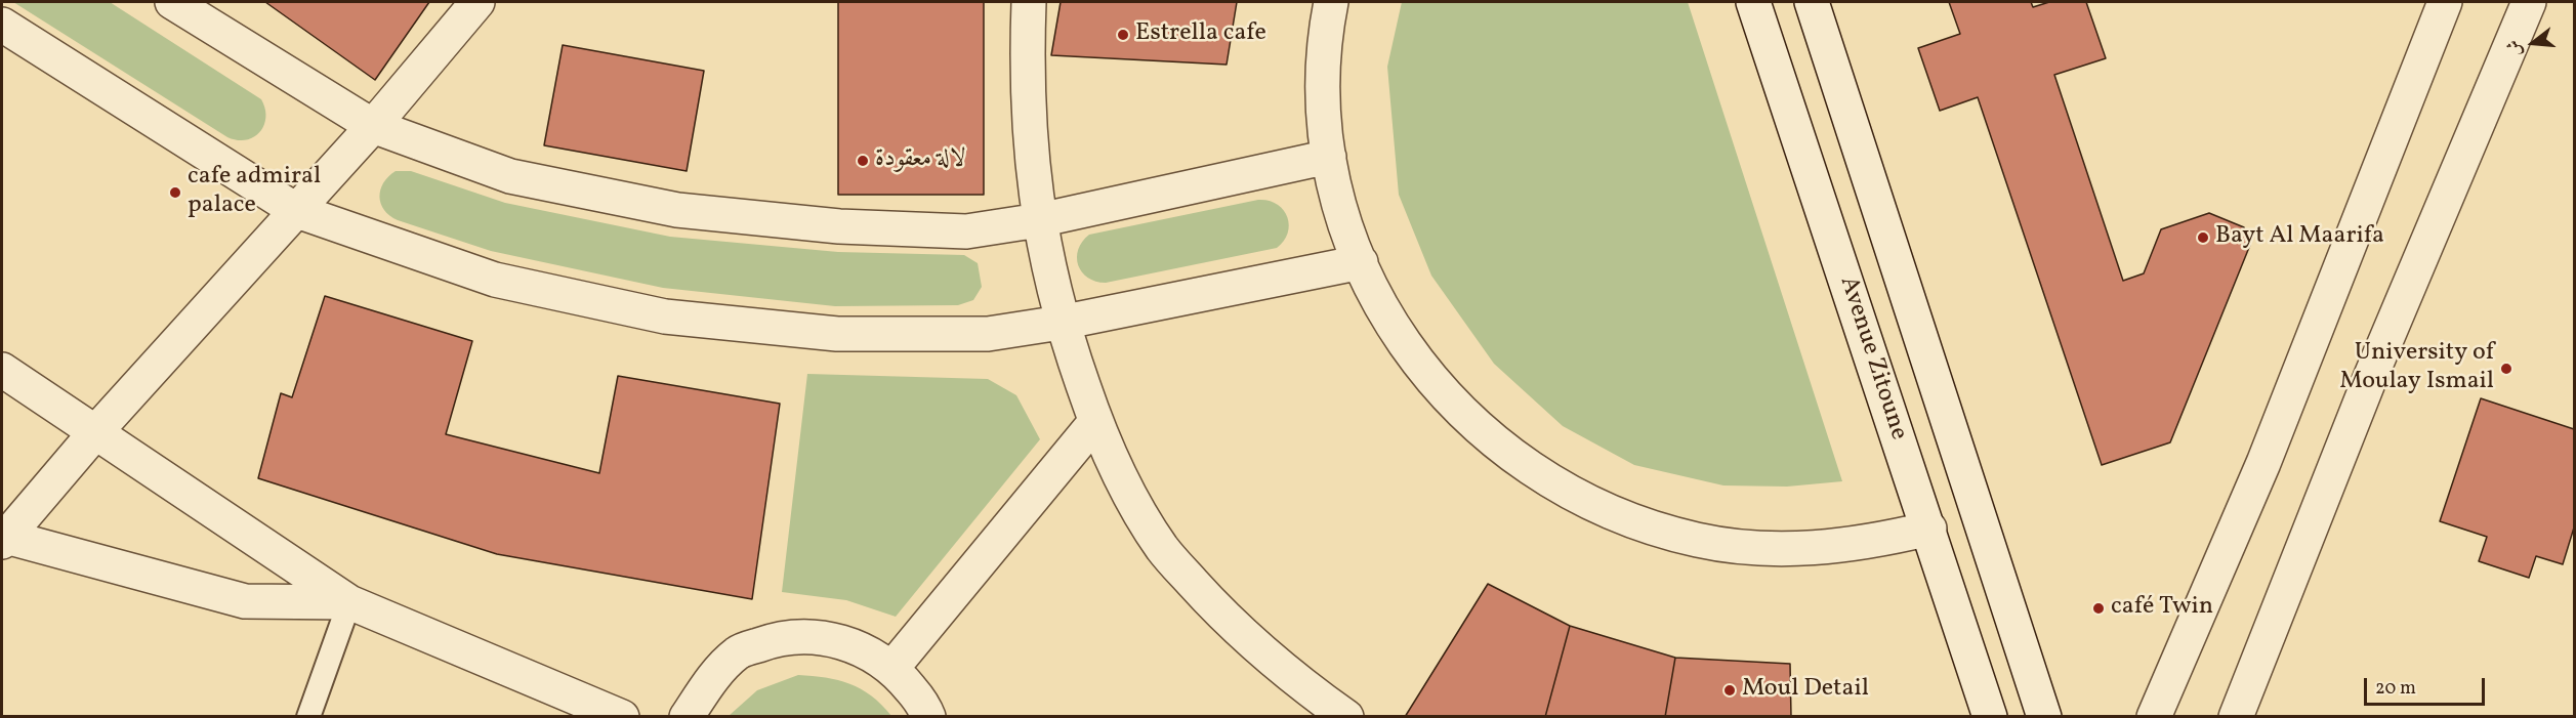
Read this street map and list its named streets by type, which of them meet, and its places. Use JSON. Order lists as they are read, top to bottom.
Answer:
{
  "streets": {
    "street": ["Avenue Zitoune"]
  },
  "places": [
    "Estrella cafe",
    "لالة معقودة",
    "cafe admiral palace",
    "Bayt Al Maarifa",
    "University of Moulay Ismail",
    "café Twin",
    "Moul Detail"
  ],
  "scale_bar": "20 m",
  "north": "left"
}
